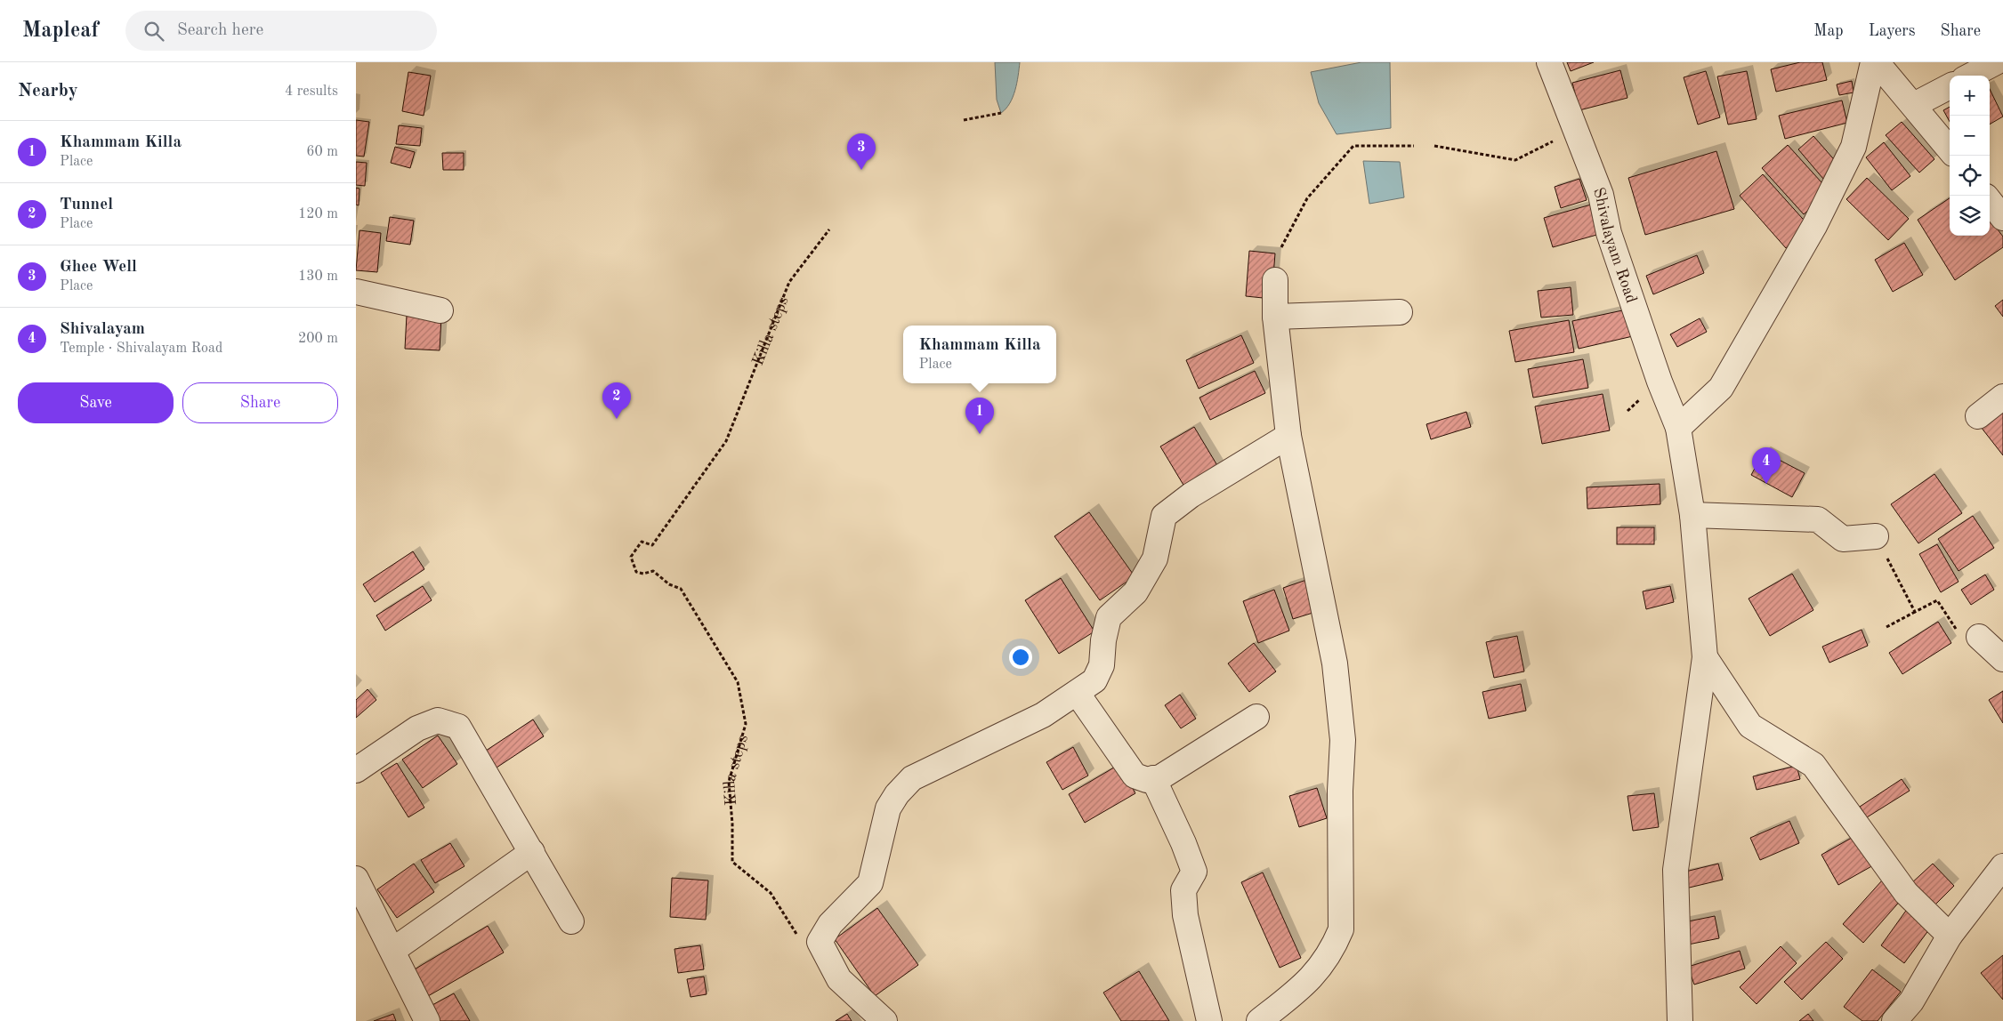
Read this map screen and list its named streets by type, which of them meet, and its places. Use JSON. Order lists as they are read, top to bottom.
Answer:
{
  "streets": {
    "street": ["Shivalayam Road"],
    "path": ["Killa steps"]
  },
  "page": {
    "header": "Mapleaf",
    "search": "Search here",
    "nav": ["Map", "Layers", "Share"],
    "heading": ["Nearby", "4 results"],
    "map_buttons": ["+", "−"],
    "list": [
      {
        "mark": "1",
        "name": "Khammam Killa",
        "note": "Place",
        "value": "60 m"
      },
      {
        "mark": "2",
        "name": "Tunnel",
        "note": "Place",
        "value": "120 m"
      },
      {
        "mark": "3",
        "name": "Ghee Well",
        "note": "Place",
        "value": "130 m"
      },
      {
        "mark": "4",
        "name": "Shivalayam",
        "note": "Temple · Shivalayam Road",
        "value": "200 m"
      }
    ],
    "pins": [
      "3",
      "2",
      "1",
      "4"
    ],
    "popup": ["Khammam Killa", "Place"],
    "buttons": ["Save", "Share"]
  }
}
